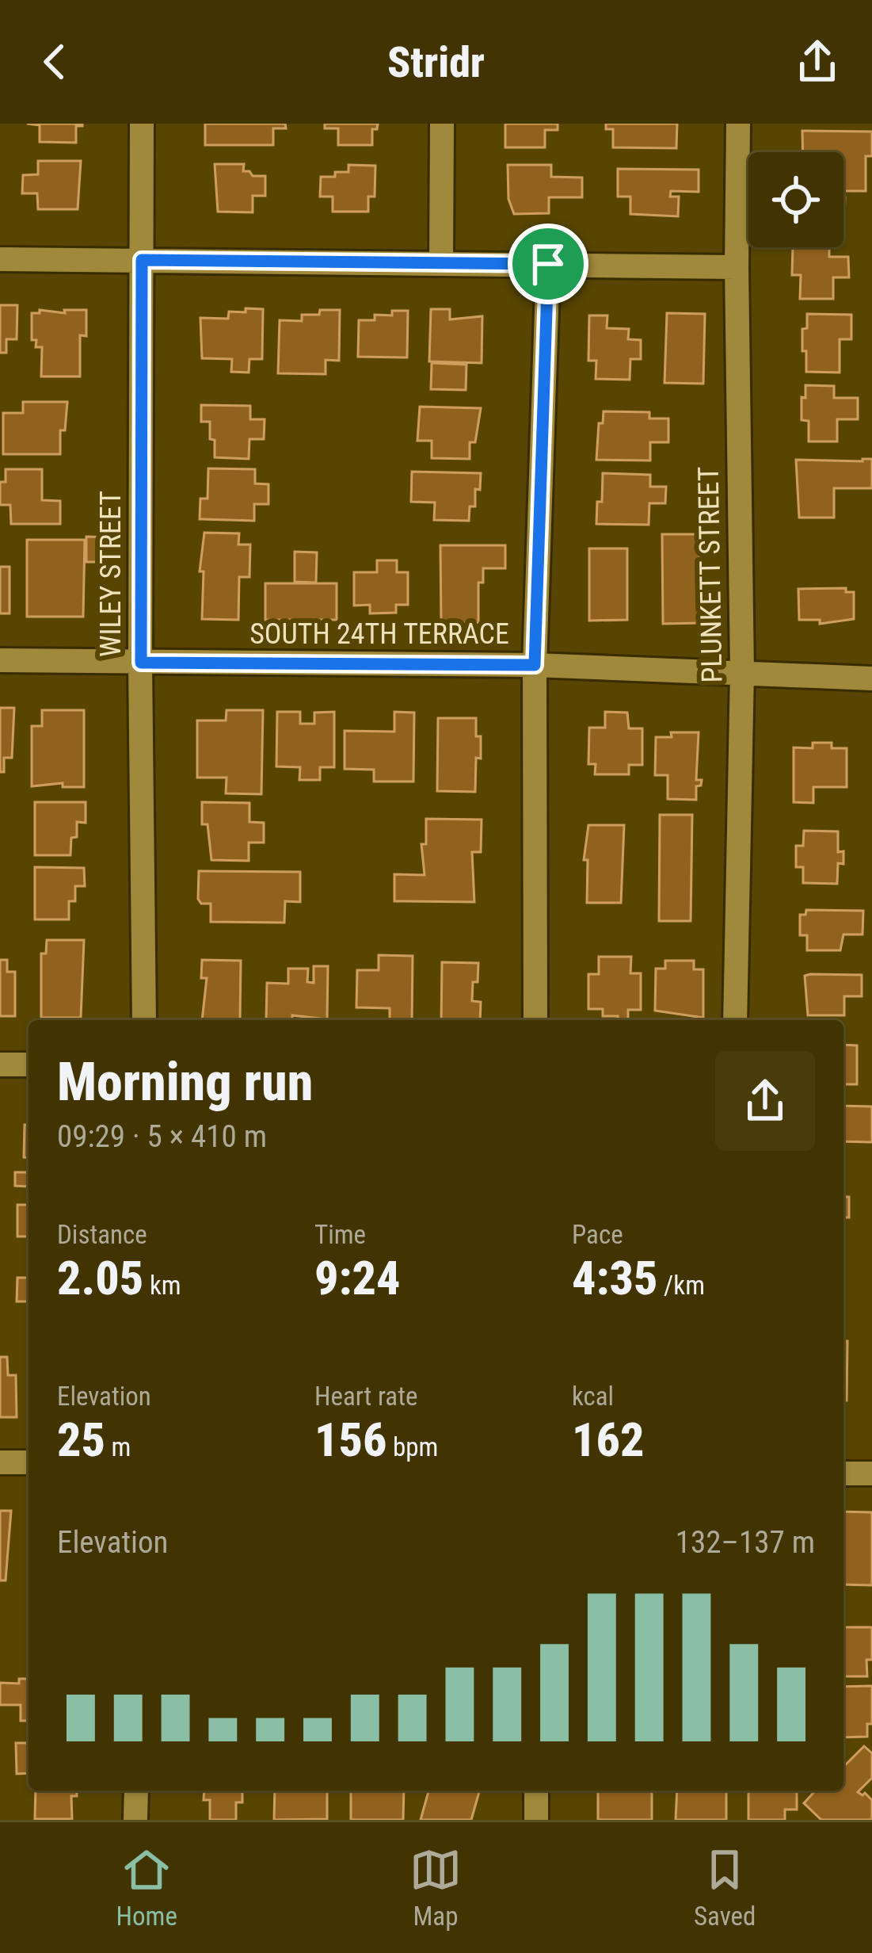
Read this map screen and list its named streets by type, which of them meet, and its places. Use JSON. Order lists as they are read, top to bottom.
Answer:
{
  "streets": {
    "street": ["WILEY STREET", "PLUNKETT STREET", "SOUTH 24TH TERRACE"]
  },
  "crossings": [
    ["WILEY STREET", "SOUTH 24TH TERRACE"],
    ["PLUNKETT STREET", "SOUTH 24TH TERRACE"]
  ],
  "page": {
    "header": "Stridr",
    "heading": ["Morning run", "09:29 · 5 × 410 m"],
    "stats": [
      ["Distance", "2.05 km"],
      ["Time", "9:24"],
      ["Pace", "4:35 /km"],
      ["Elevation", "25 m"],
      ["Heart rate", "156 bpm"],
      ["kcal", "162"]
    ],
    "chart": ["Elevation", "132–137 m"],
    "tabs": ["Home", "Map", "Saved"]
  }
}
